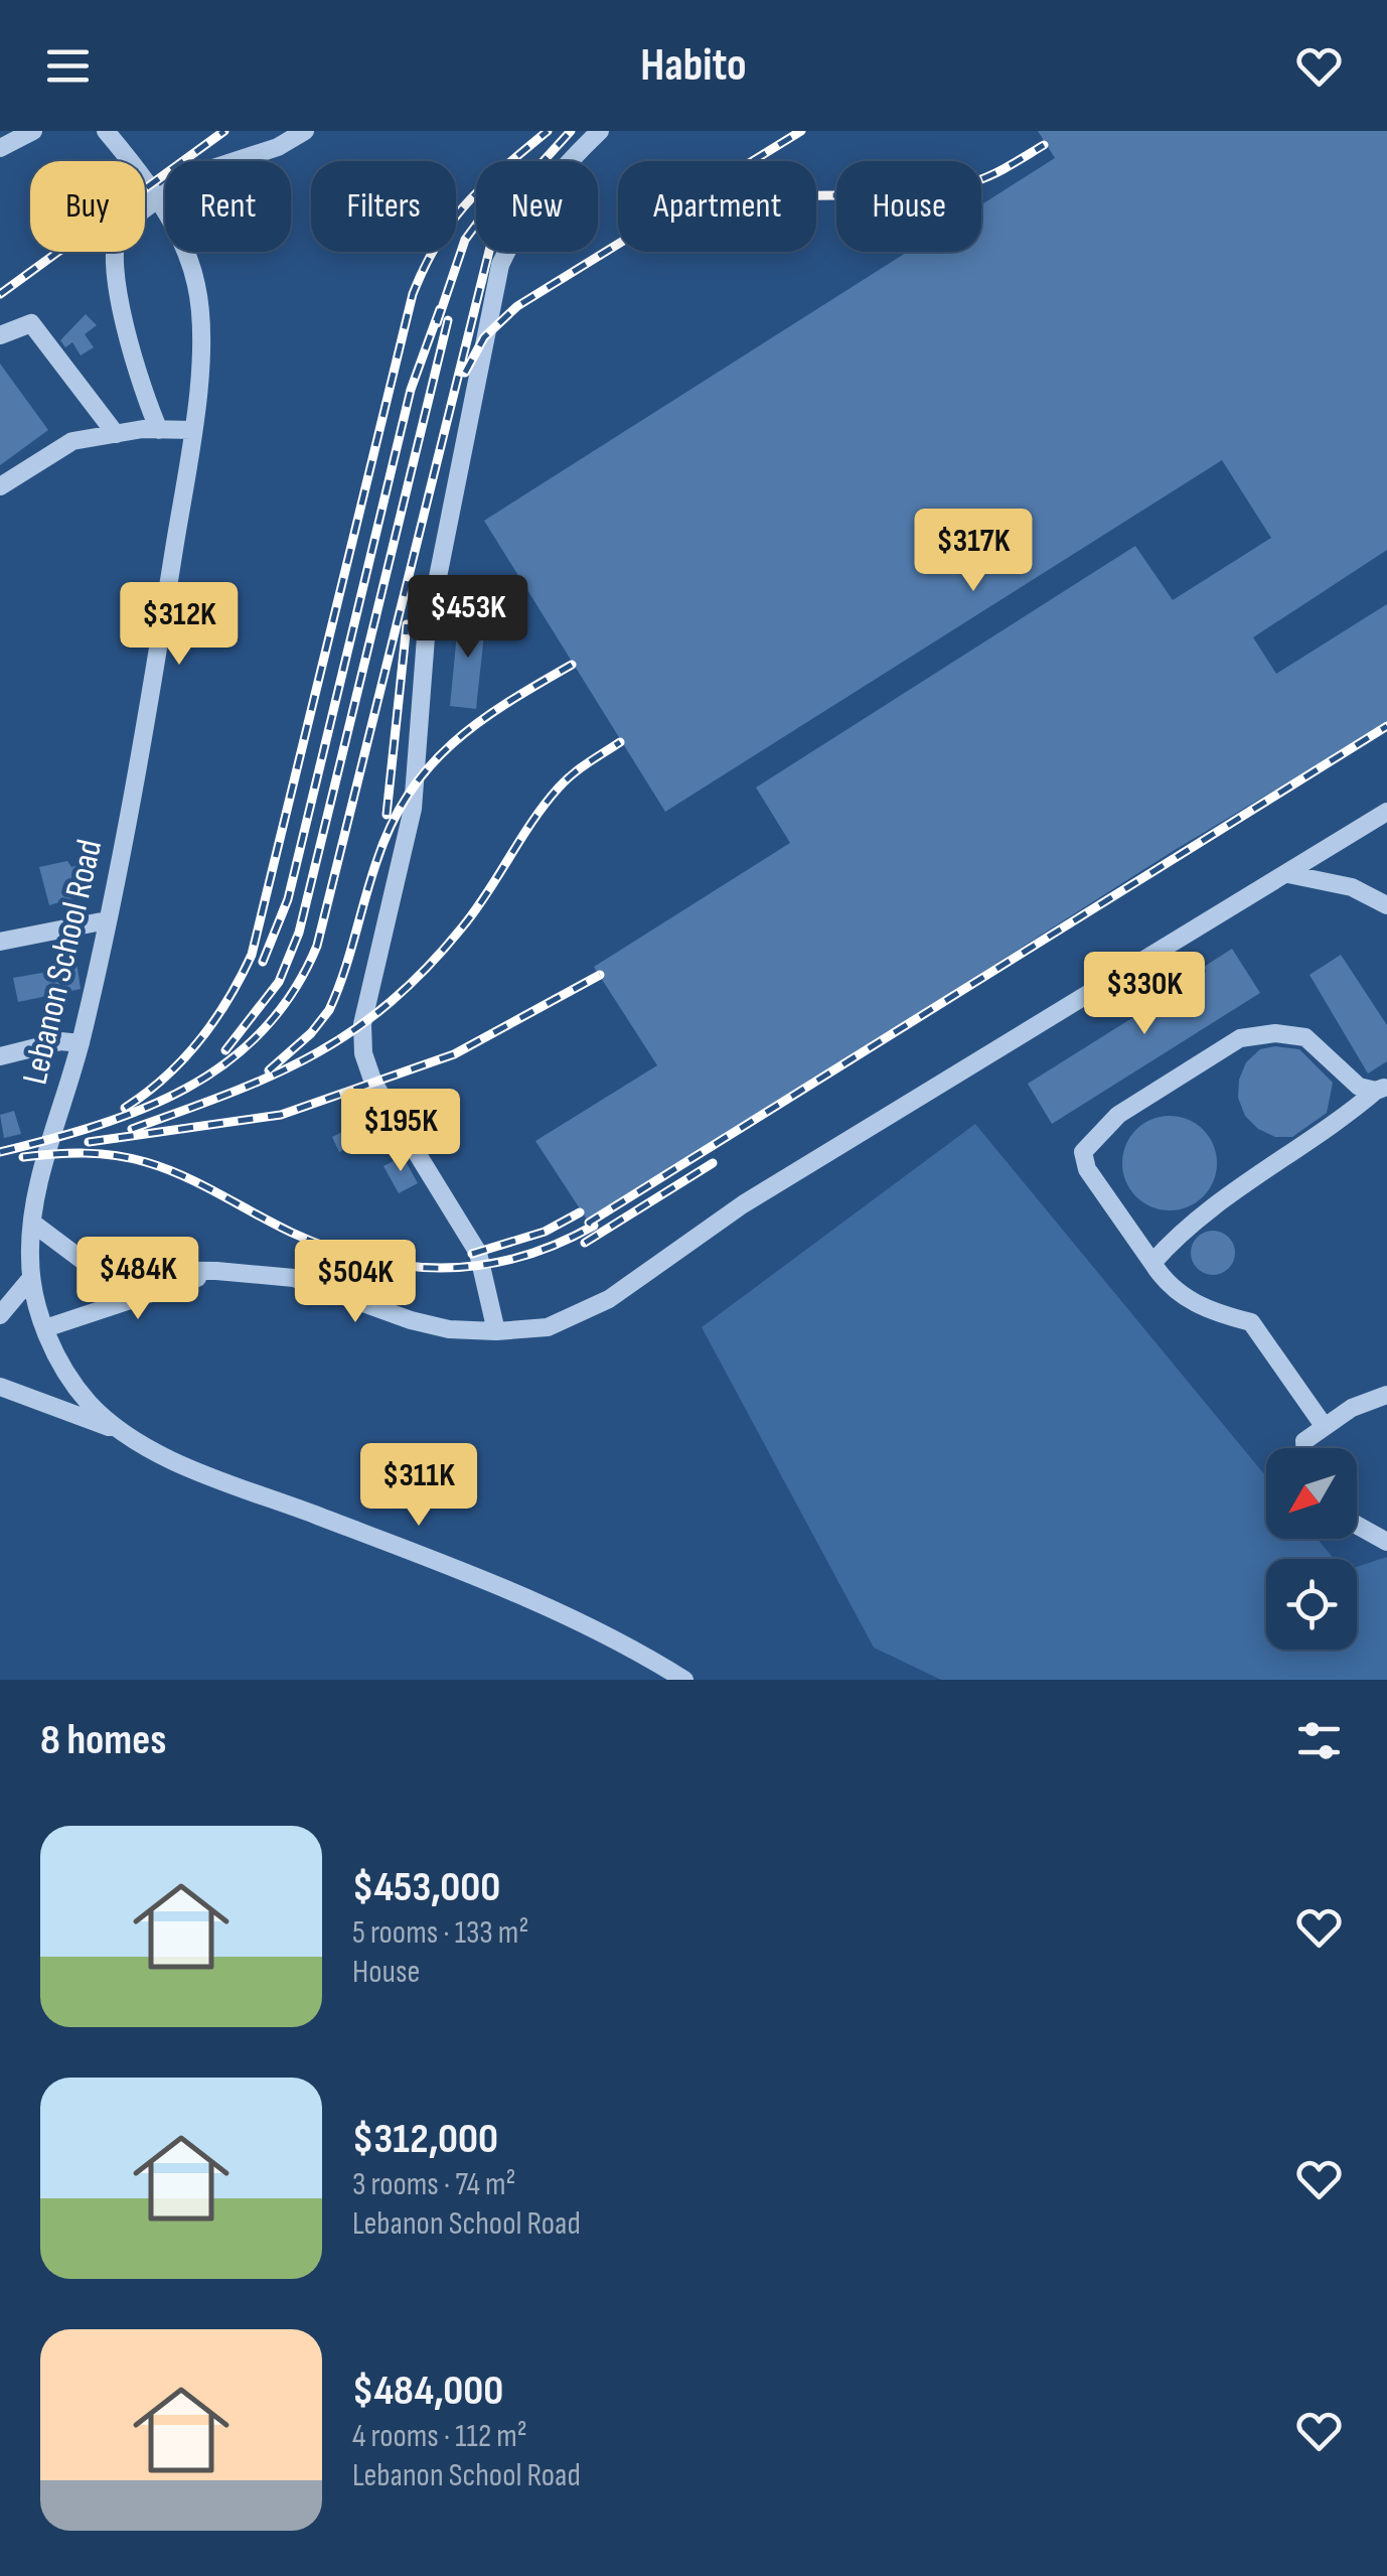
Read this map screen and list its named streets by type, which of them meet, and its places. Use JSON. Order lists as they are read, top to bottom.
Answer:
{
  "streets": {
    "street": ["Lebanon School Road"]
  },
  "north": "bottom left",
  "page": {
    "header": "Habito",
    "chip": [
      "Buy",
      "Rent",
      "Filters",
      "New",
      "Apartment",
      "House"
    ],
    "price": [
      "$317K",
      "$453K",
      "$312K",
      "$330K",
      "$195K",
      "$484K",
      "$504K",
      "$311K"
    ],
    "heading": "8 homes",
    "list": [
      {
        "name": "$453,000",
        "note": "5 rooms · 133 m² · House"
      },
      {
        "name": "$312,000",
        "note": "3 rooms · 74 m² · Lebanon School Road"
      },
      {
        "name": "$484,000",
        "note": "4 rooms · 112 m² · Lebanon School Road"
      }
    ]
  }
}
